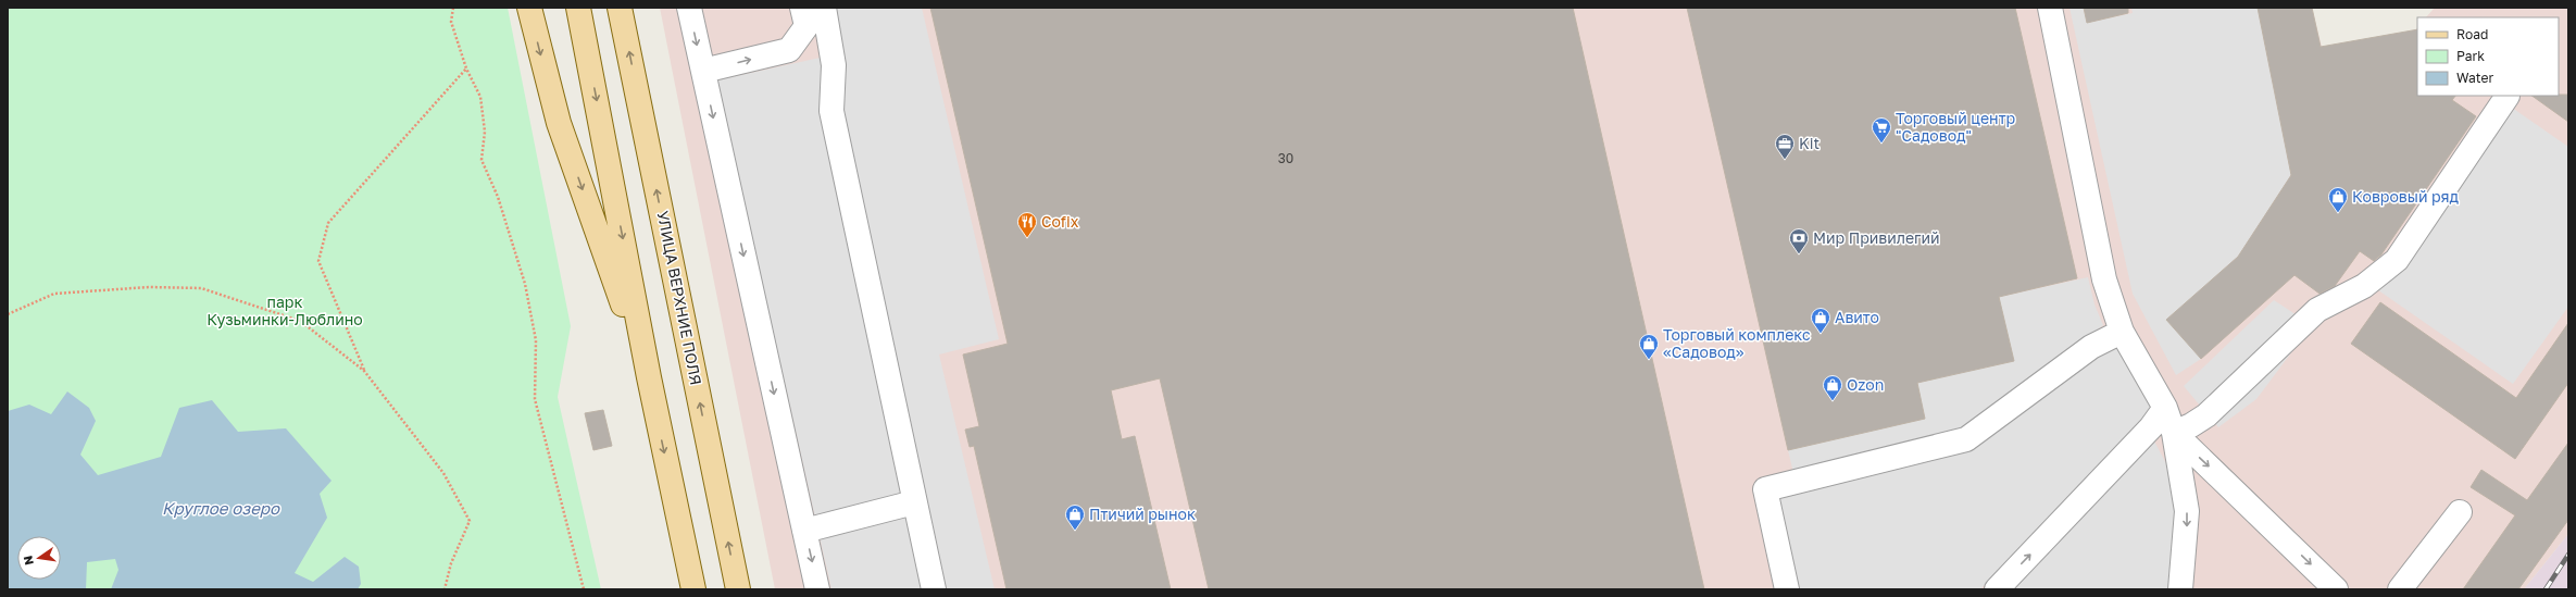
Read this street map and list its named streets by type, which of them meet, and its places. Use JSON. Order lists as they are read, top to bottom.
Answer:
{
  "streets": {
    "main road": ["УЛИЦА ВЕРХНИЕ ПОЛЯ"]
  },
  "water": ["Круглое озеро"],
  "parks": ["парк Кузьминки-Люблино"],
  "places": {
    "supermarket": ["Торговый центр \"Садовод\""],
    "office": ["Kit"],
    "shop": [
      "Ковровый ряд",
      "Авито",
      "Торговый комплекс «Садовод»",
      "Ozon",
      "Птичий рынок"
    ],
    "restaurant": ["Cofix"],
    "bank": ["Мир Привилегий"]
  },
  "house_numbers": ["30"],
  "legend": ["Road", "Park", "Water"],
  "north": "left"
}
